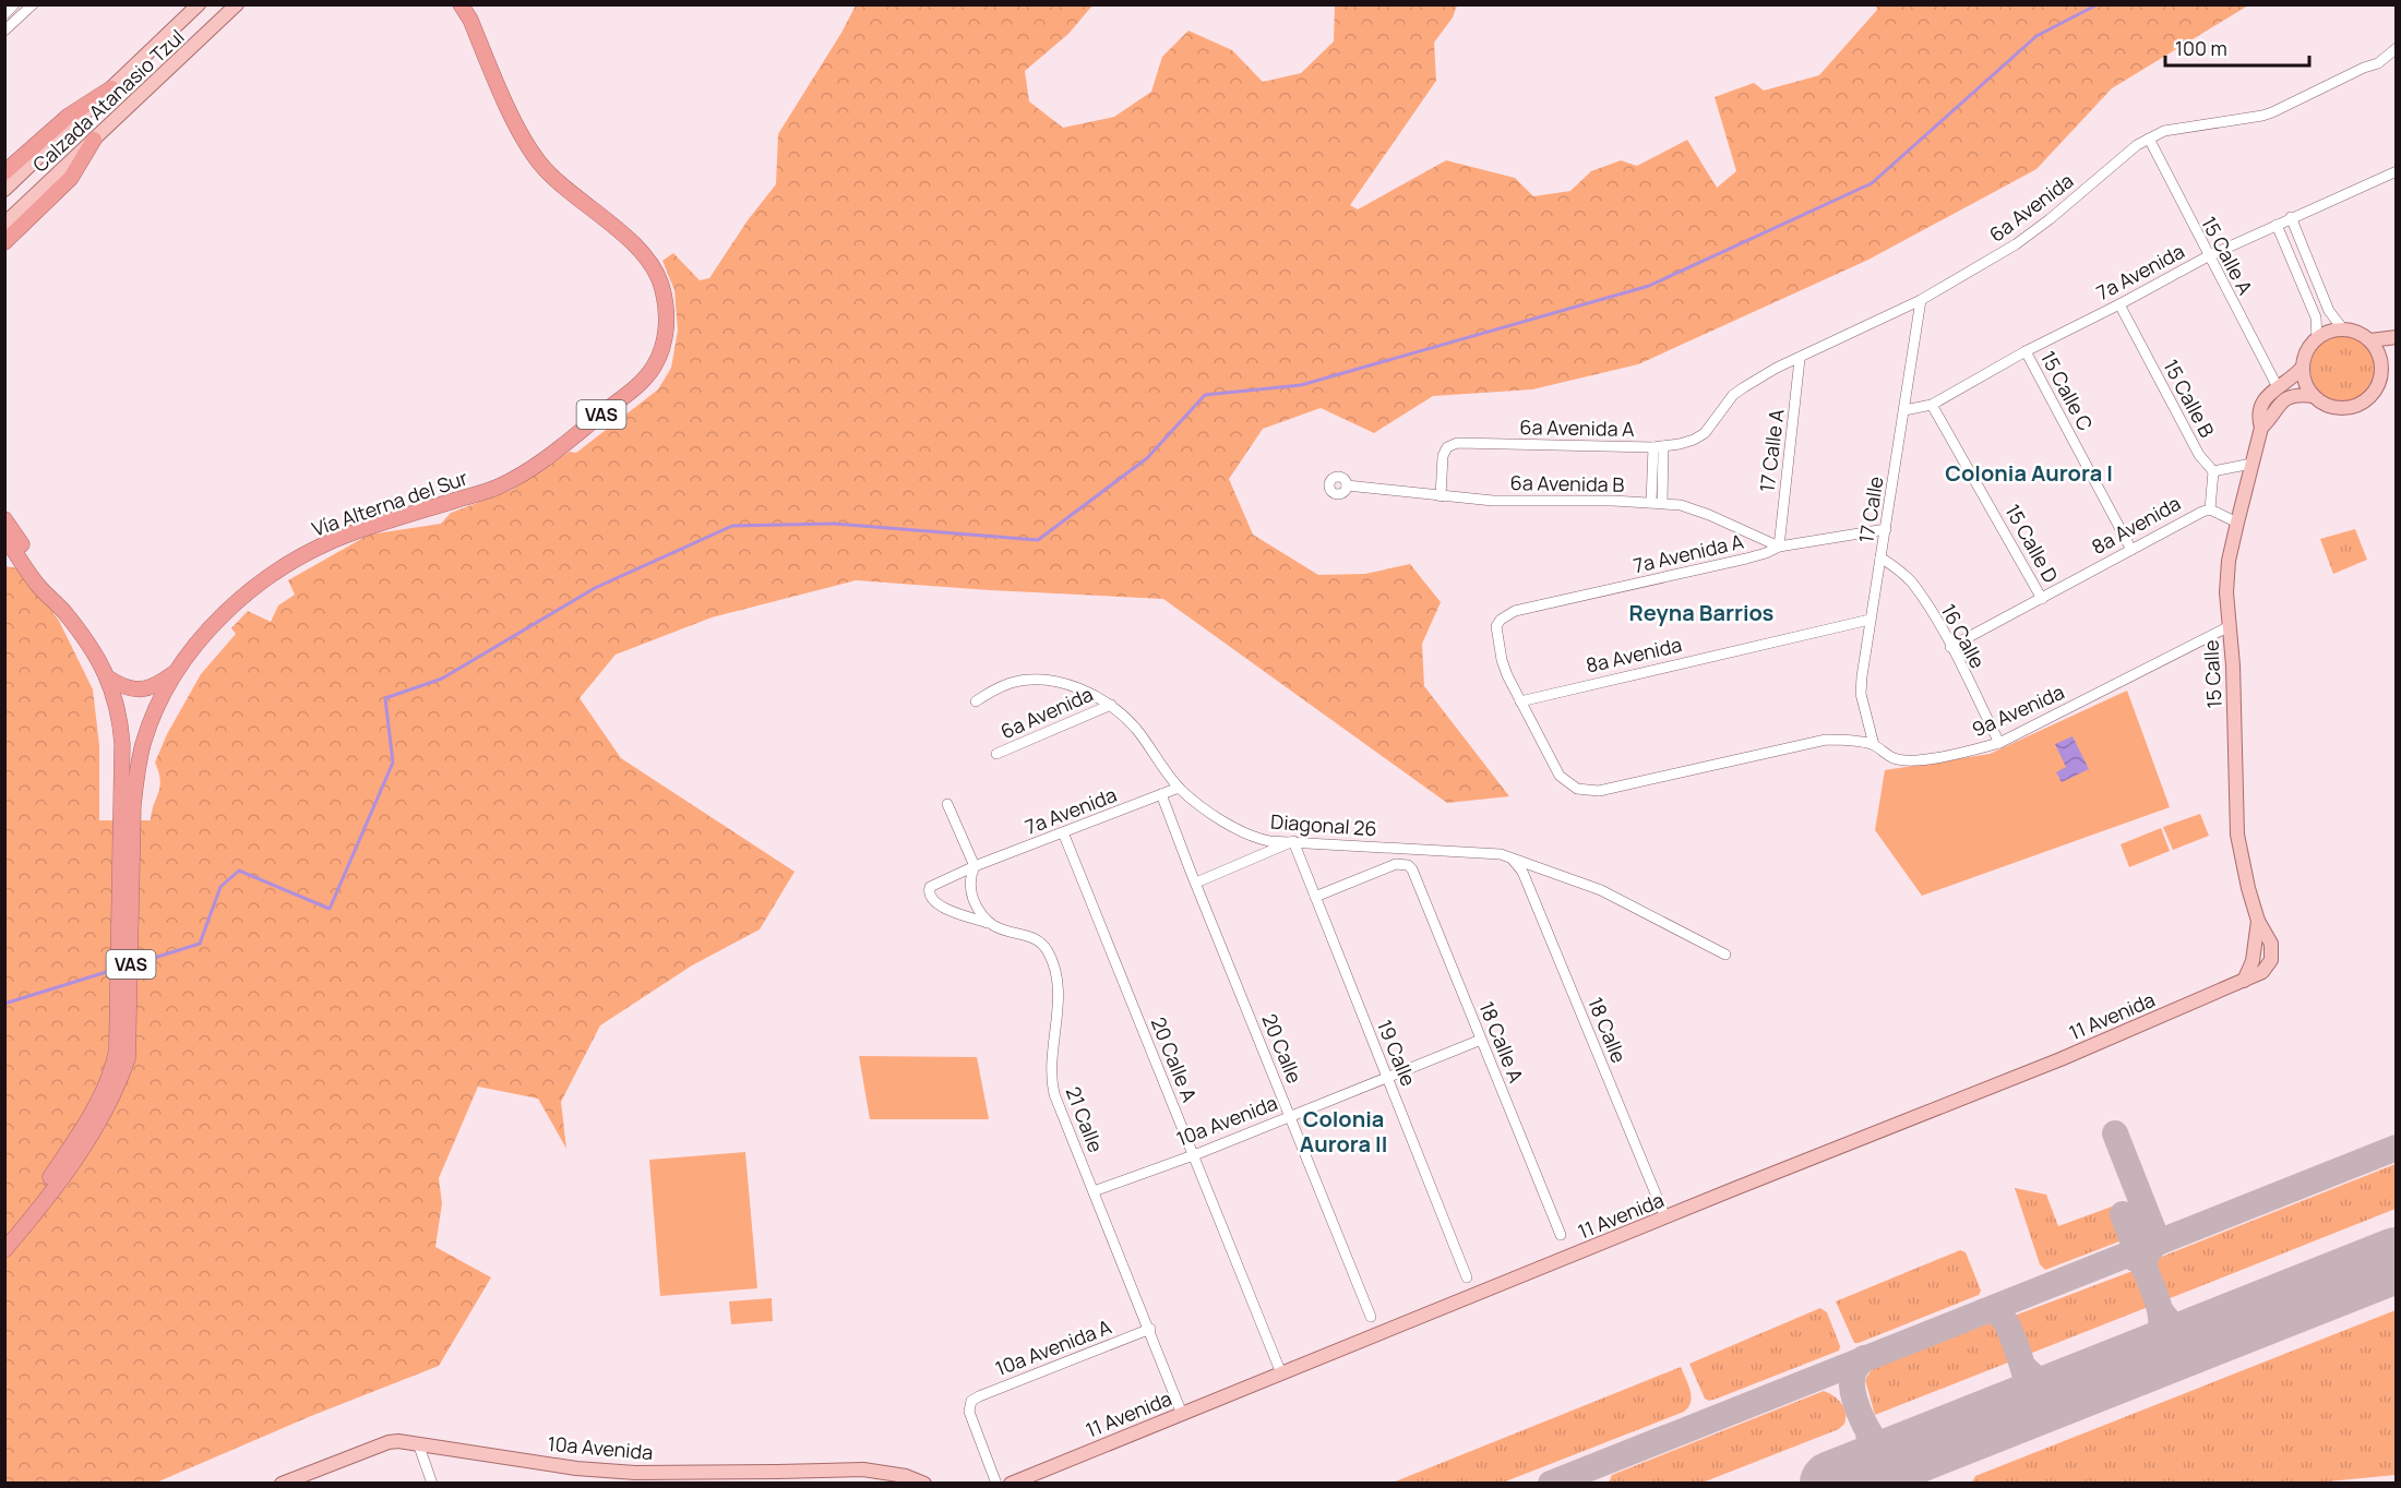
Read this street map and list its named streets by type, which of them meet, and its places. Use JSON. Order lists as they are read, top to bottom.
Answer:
{
  "streets": {
    "highway": ["VAS", "Vía Alterna del Sur"],
    "main road": [
      "Calzada Atanasio Tzul",
      "15 Calle",
      "11 Avenida",
      "10a Avenida"
    ],
    "street": [
      "6a Avenida",
      "15 Calle A",
      "7a Avenida",
      "15 Calle C",
      "15 Calle B",
      "6a Avenida A",
      "17 Calle A",
      "6a Avenida B",
      "17 Calle",
      "8a Avenida",
      "15 Calle D",
      "7a Avenida A",
      "16 Calle",
      "9a Avenida",
      "Diagonal 26",
      "18 Calle",
      "18 Calle A",
      "20 Calle",
      "19 Calle",
      "20 Calle A",
      "21 Calle",
      "10a Avenida A"
    ]
  },
  "crossings": [
    ["6a Avenida", "15 Calle A"],
    ["6a Avenida", "6a Avenida A"],
    ["6a Avenida", "17 Calle A"],
    ["6a Avenida", "17 Calle"],
    ["6a Avenida", "Diagonal 26"],
    ["15 Calle A", "7a Avenida"],
    ["15 Calle A", "15 Calle"],
    ["7a Avenida", "15 Calle C"],
    ["7a Avenida", "15 Calle B"],
    ["7a Avenida", "17 Calle"],
    ["7a Avenida", "15 Calle D"],
    ["7a Avenida", "Diagonal 26"],
    ["7a Avenida", "20 Calle"],
    ["7a Avenida", "20 Calle A"],
    ["7a Avenida", "21 Calle"],
    ["15 Calle C", "8a Avenida"],
    ["6a Avenida A", "6a Avenida B"],
    ["17 Calle A", "6a Avenida B"],
    ["17 Calle A", "7a Avenida A"],
    ["6a Avenida B", "7a Avenida A"],
    ["17 Calle", "8a Avenida"],
    ["17 Calle", "7a Avenida A"],
    ["17 Calle", "16 Calle"],
    ["17 Calle", "9a Avenida"],
    ["8a Avenida", "15 Calle D"],
    ["8a Avenida", "7a Avenida A"],
    ["8a Avenida", "16 Calle"],
    ["8a Avenida", "15 Calle"],
    ["8a Avenida", "9a Avenida"],
    ["7a Avenida A", "9a Avenida"],
    ["16 Calle", "9a Avenida"],
    ["15 Calle", "9a Avenida"],
    ["15 Calle", "11 Avenida"],
    ["Diagonal 26", "18 Calle"],
    ["Diagonal 26", "19 Calle"],
    ["11 Avenida", "18 Calle"],
    ["11 Avenida", "20 Calle A"],
    ["11 Avenida", "21 Calle"],
    ["18 Calle A", "19 Calle"],
    ["18 Calle A", "10a Avenida"],
    ["20 Calle", "10a Avenida"],
    ["19 Calle", "10a Avenida"],
    ["20 Calle A", "10a Avenida"],
    ["21 Calle", "10a Avenida"],
    ["21 Calle", "10a Avenida A"]
  ],
  "districts": ["Colonia Aurora I", "Reyna Barrios", "Colonia Aurora II"],
  "scale_bar": "100 m"
}
